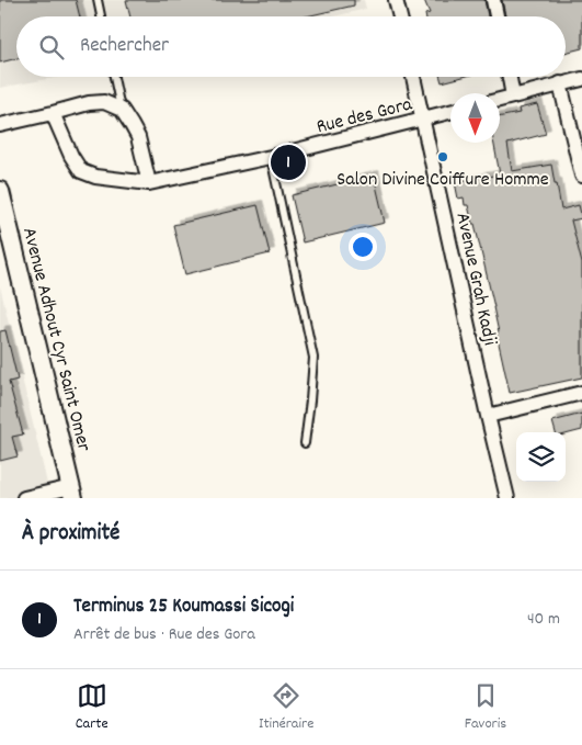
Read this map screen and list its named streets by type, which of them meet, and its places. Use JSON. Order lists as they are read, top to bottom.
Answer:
{
  "streets": {
    "street": ["Rue des Gora", "Avenue Grah Kadji", "Avenue Adhout Cyr Saint Omer"]
  },
  "crossings": [
    ["Rue des Gora", "Avenue Grah Kadji"]
  ],
  "places": ["Salon Divine Coiffure Homme"],
  "north": "bottom",
  "page": {
    "search": "Rechercher",
    "pins": "1",
    "heading": "À proximité",
    "list": [
      {
        "mark": "1",
        "name": "Terminus 25 Koumassi Sicogi",
        "note": "Arrêt de bus · Rue des Gora",
        "value": "40 m"
      }
    ],
    "nav": ["Carte", "Itinéraire", "Favoris"]
  }
}
